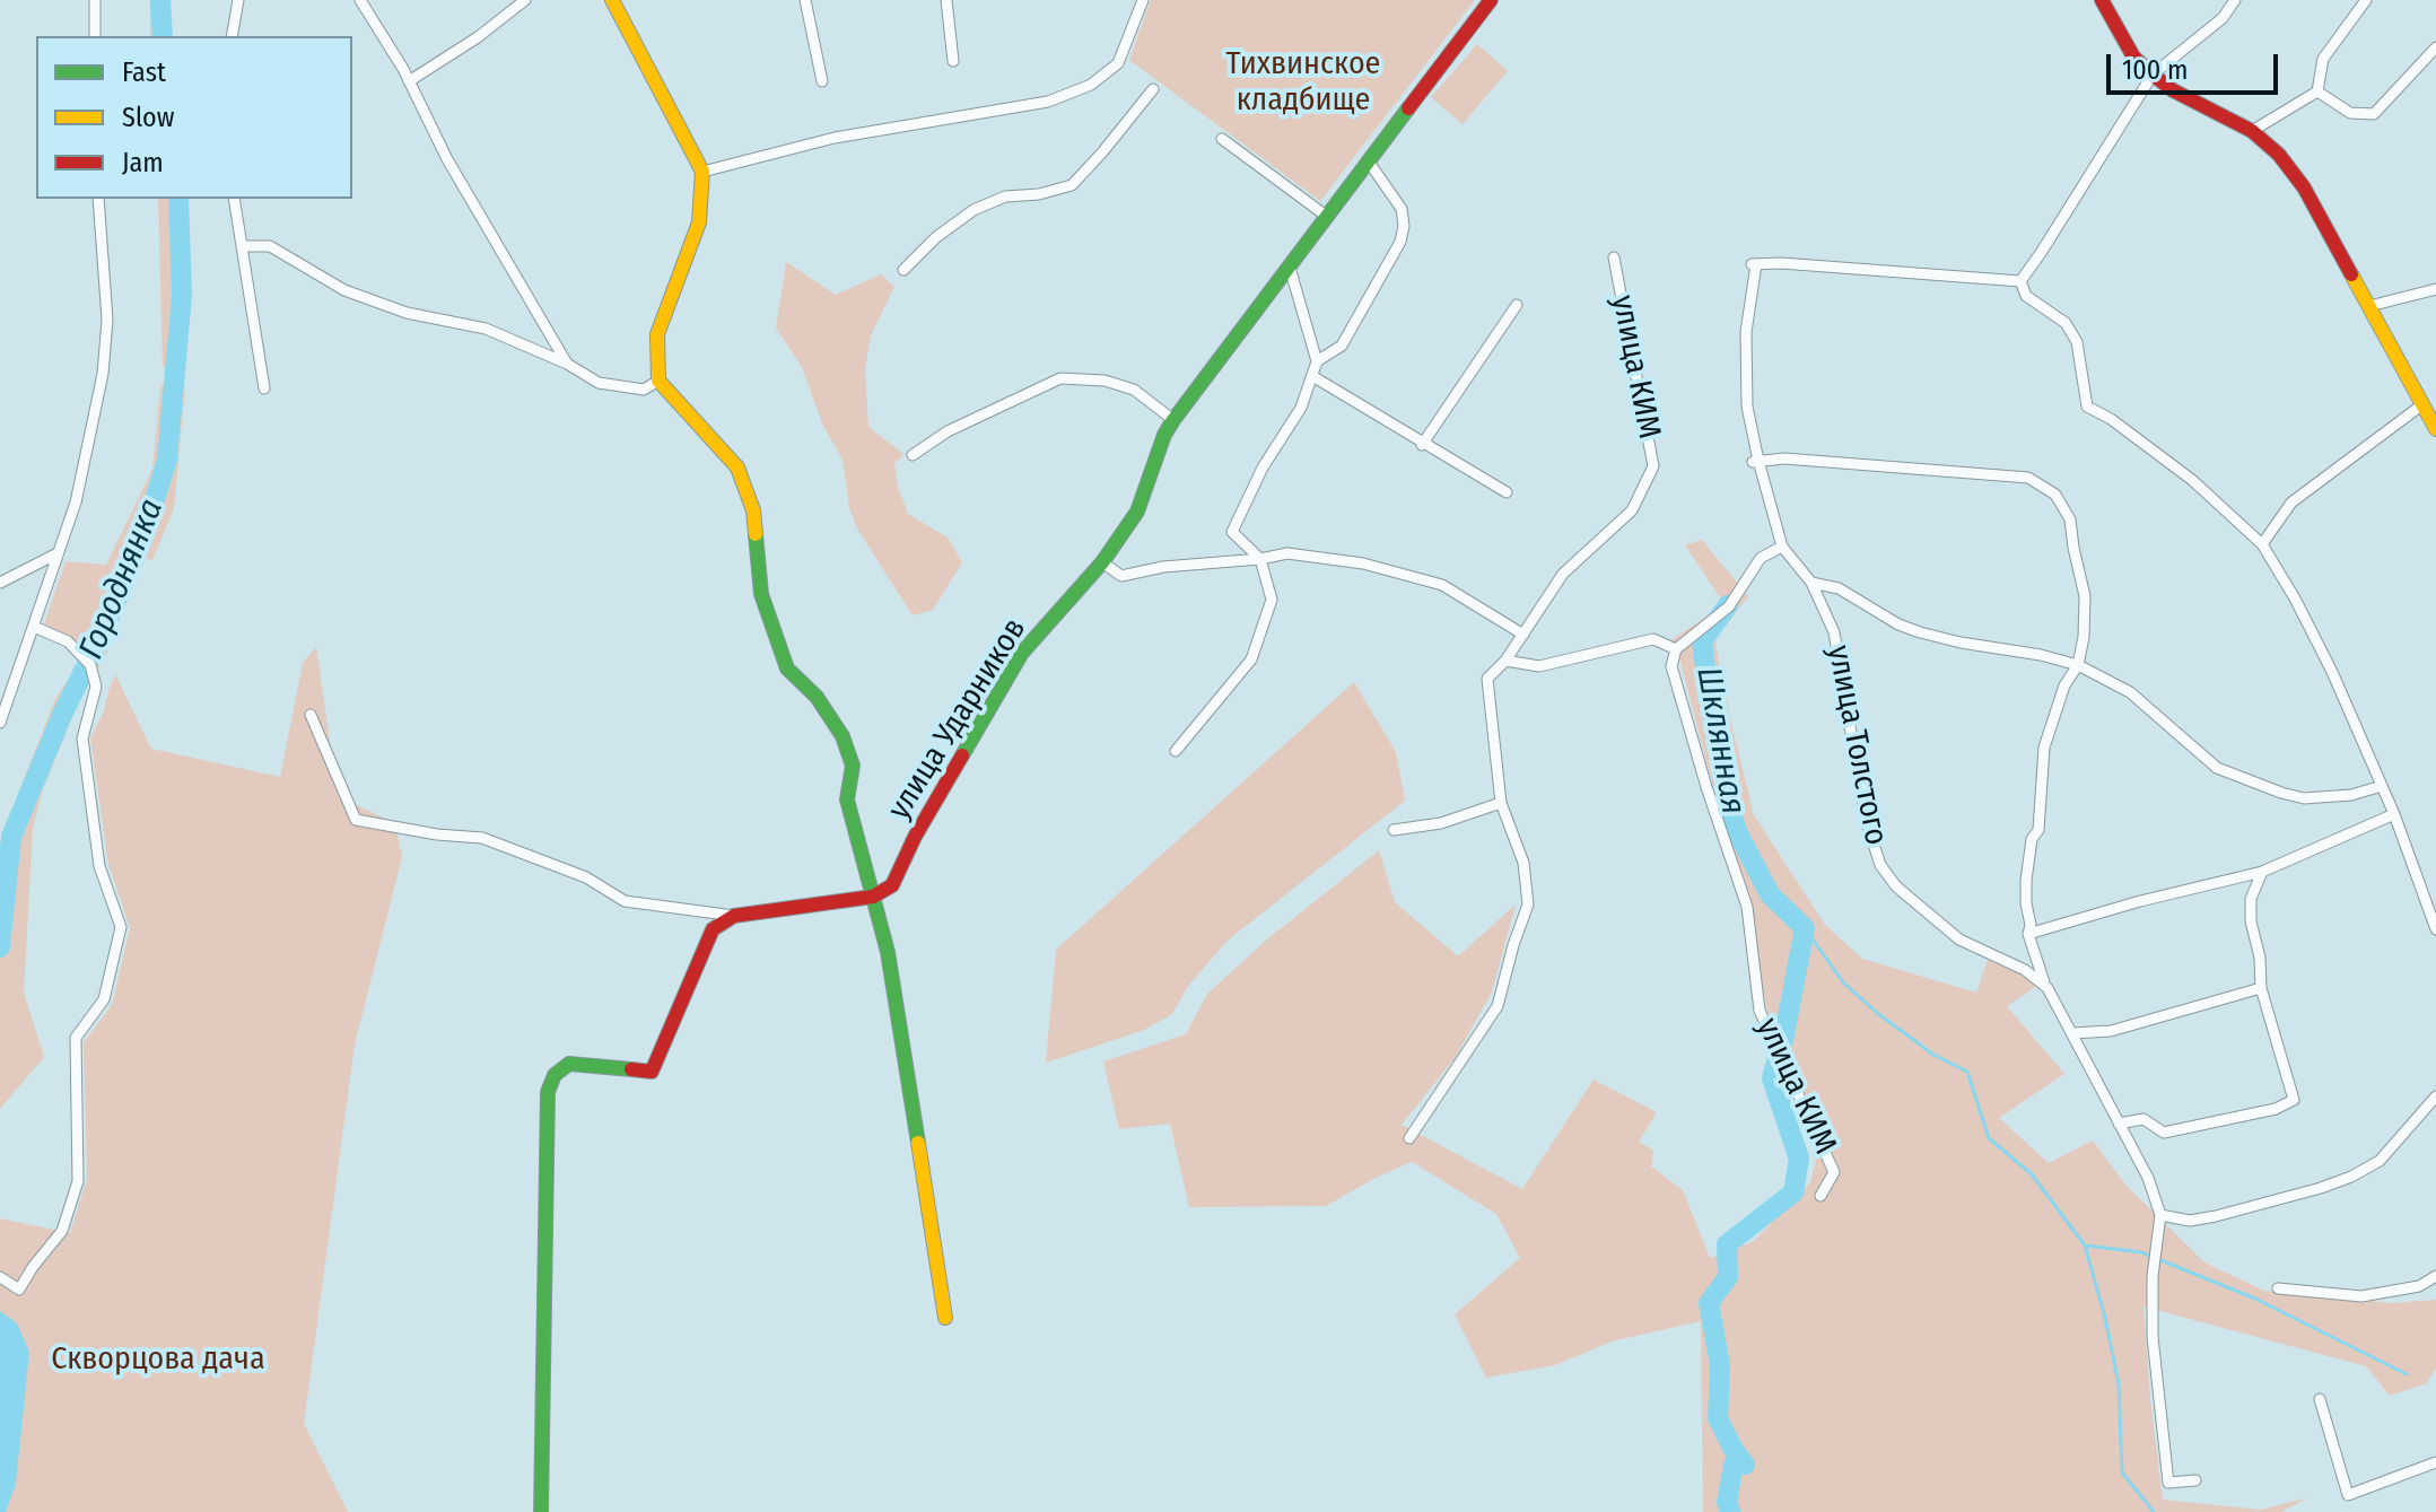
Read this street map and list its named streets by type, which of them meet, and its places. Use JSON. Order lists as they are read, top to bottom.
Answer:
{
  "streets": {
    "street": ["улица КИМ", "улица Ударников", "улица Толстого"]
  },
  "water": ["Городнянка", "Шклянная"],
  "parks": ["Тихвинское кладбище", "Скворцова дача"],
  "legend": ["Fast", "Slow", "Jam"],
  "scale_bar": "100 m"
}
